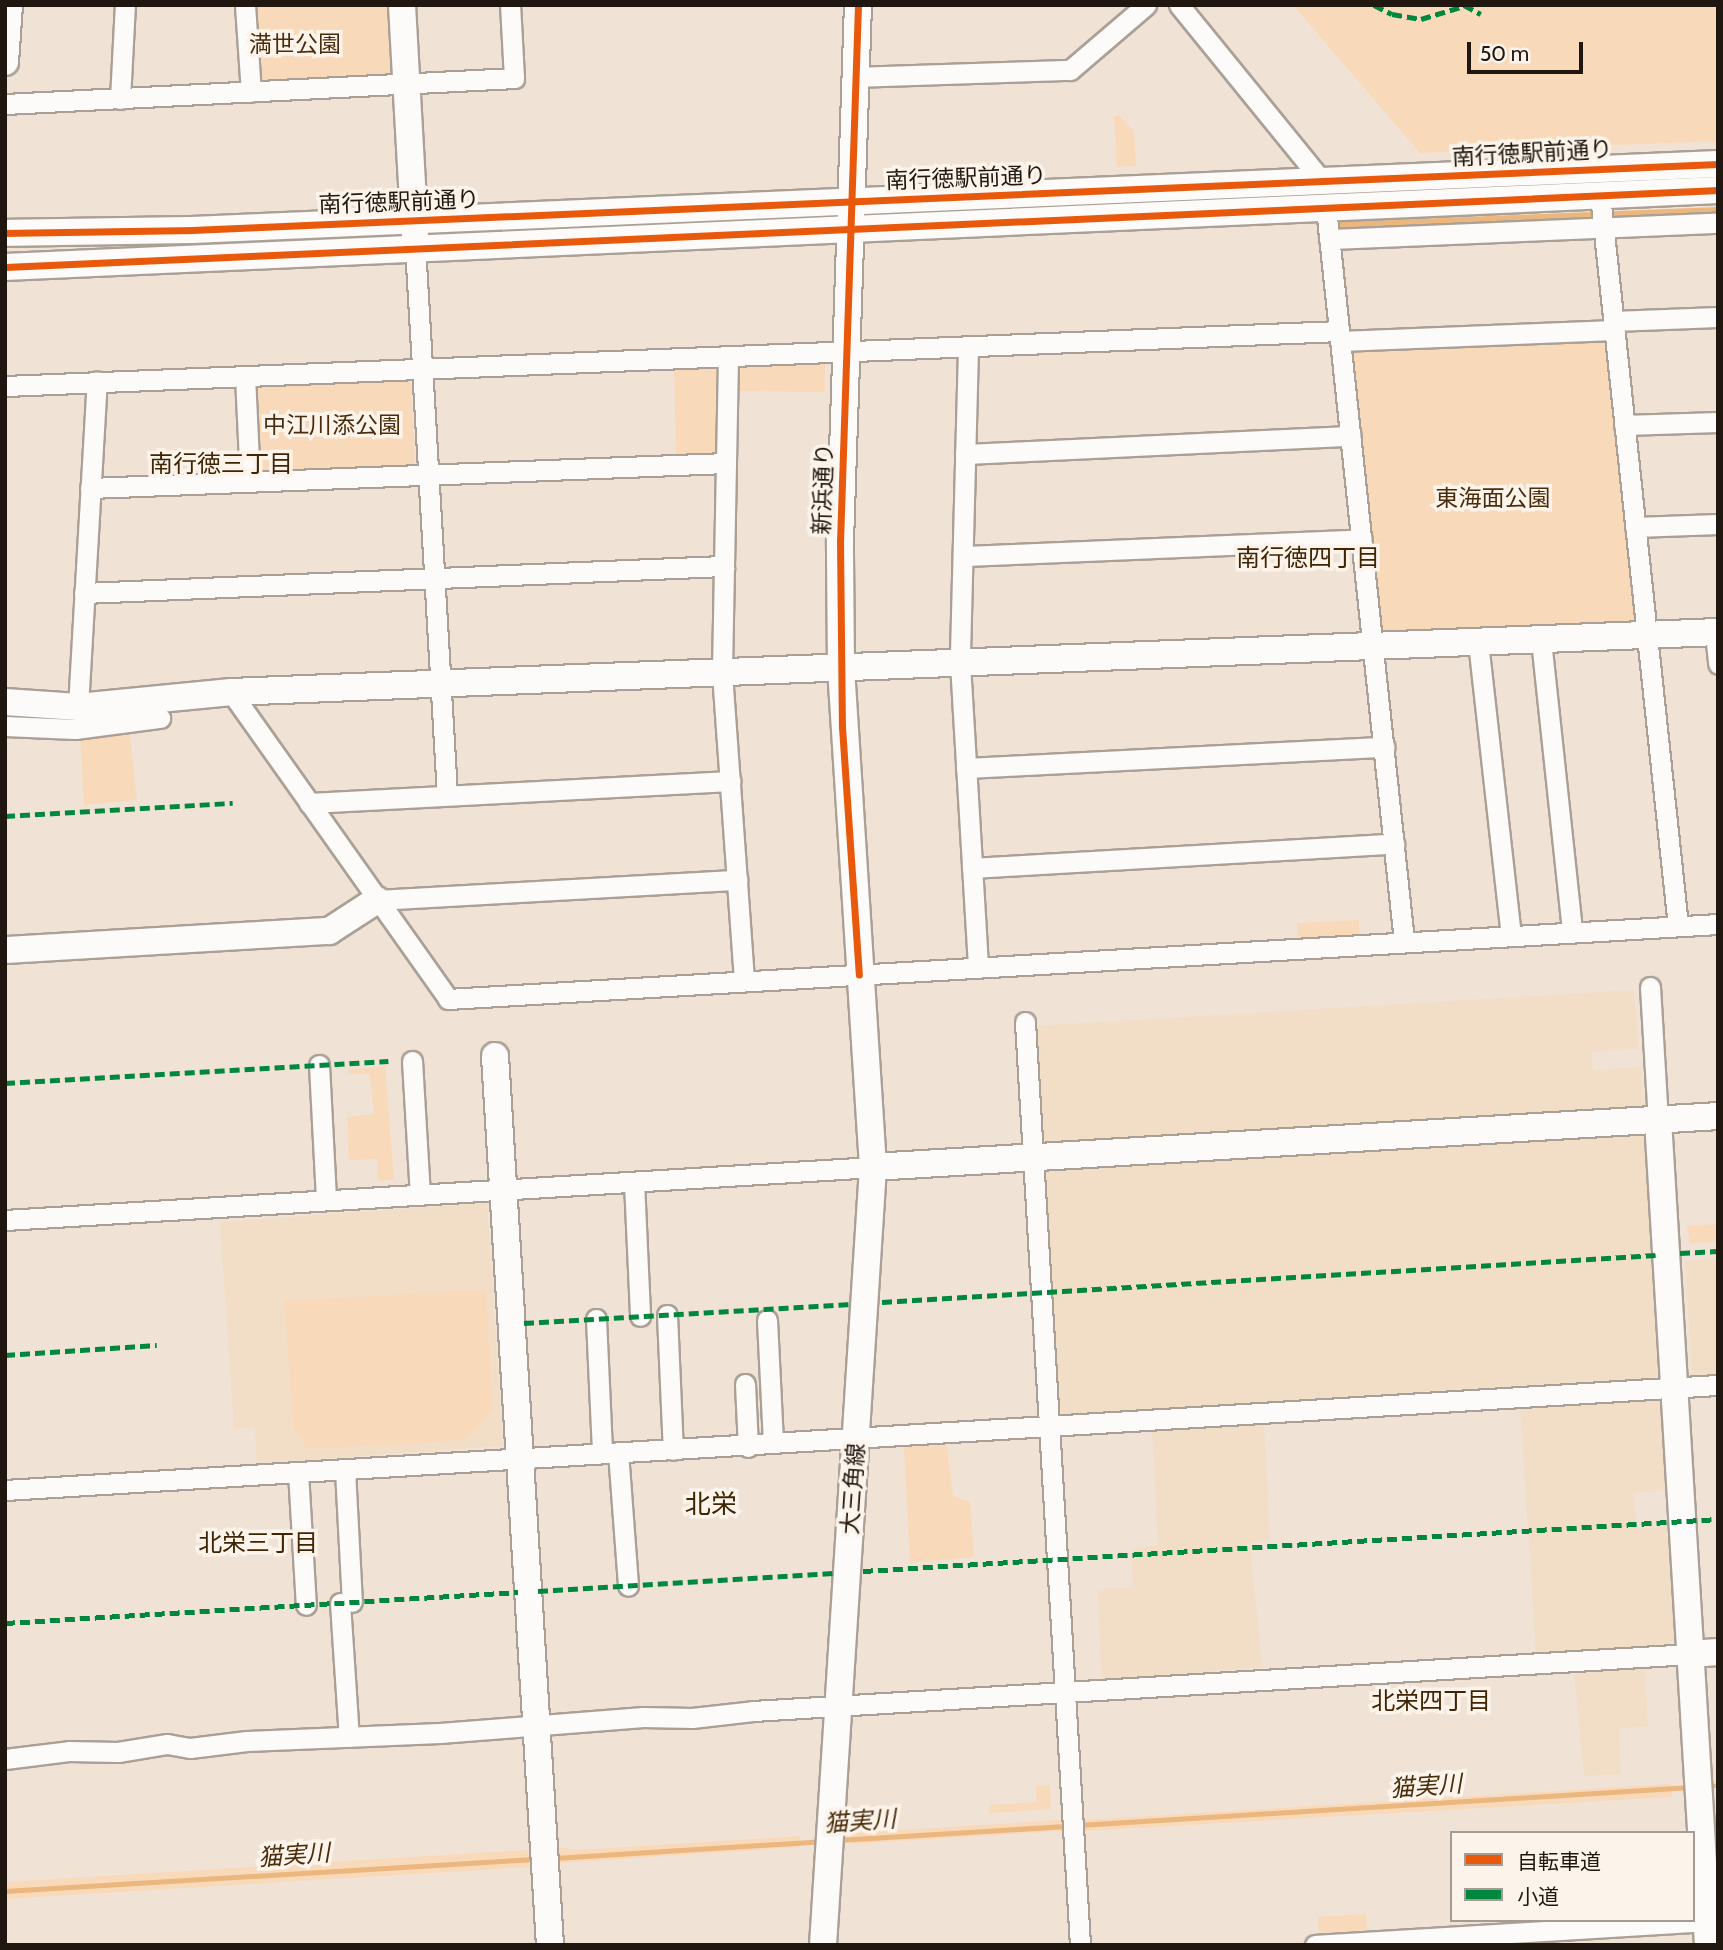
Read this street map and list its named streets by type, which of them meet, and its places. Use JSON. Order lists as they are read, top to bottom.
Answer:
{
  "streets": {
    "street": ["南行徳駅前通り", "新浜通り", "大三角線"]
  },
  "crossings": [
    ["南行徳駅前通り", "新浜通り"],
    ["新浜通り", "大三角線"]
  ],
  "districts": [
    "南行徳三丁目",
    "南行徳四丁目",
    "北栄",
    "北栄三丁目",
    "北栄四丁目"
  ],
  "water": ["猫実川"],
  "parks": ["満世公園", "中江川添公園", "東海面公園"],
  "legend": ["自転車道", "小道"],
  "scale_bar": "50 m"
}
